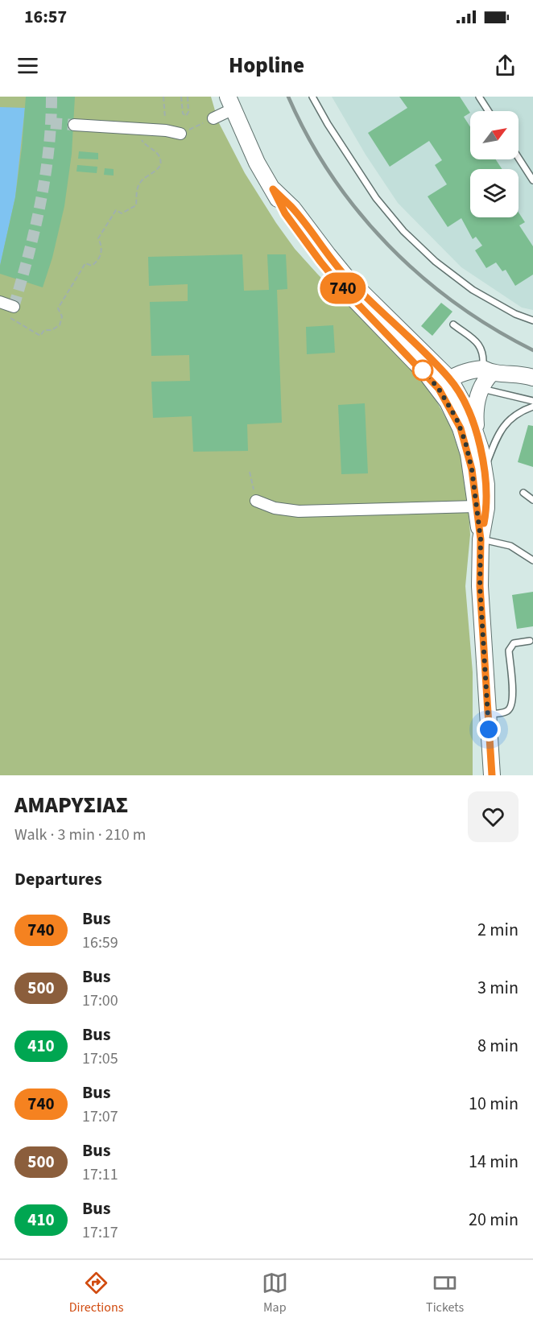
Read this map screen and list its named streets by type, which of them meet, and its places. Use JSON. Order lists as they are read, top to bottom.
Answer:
{
  "lines": ["bus line 740"],
  "north": "top right",
  "page": {
    "status": "16:57",
    "header": "Hopline",
    "on_map": "740",
    "heading": [
      ["ΑΜΑΡΥΣΙΑΣ", "Walk · 3 min · 210 m"],
      "Departures"
    ],
    "list": [
      {
        "mark": "740",
        "name": "Bus",
        "note": "16:59",
        "value": "2 min"
      },
      {
        "mark": "500",
        "name": "Bus",
        "note": "17:00",
        "value": "3 min"
      },
      {
        "mark": "410",
        "name": "Bus",
        "note": "17:05",
        "value": "8 min"
      },
      {
        "mark": "740",
        "name": "Bus",
        "note": "17:07",
        "value": "10 min"
      },
      {
        "mark": "500",
        "name": "Bus",
        "note": "17:11",
        "value": "14 min"
      },
      {
        "mark": "410",
        "name": "Bus",
        "note": "17:17",
        "value": "20 min"
      }
    ],
    "tabs": ["Directions", "Map", "Tickets"]
  }
}
